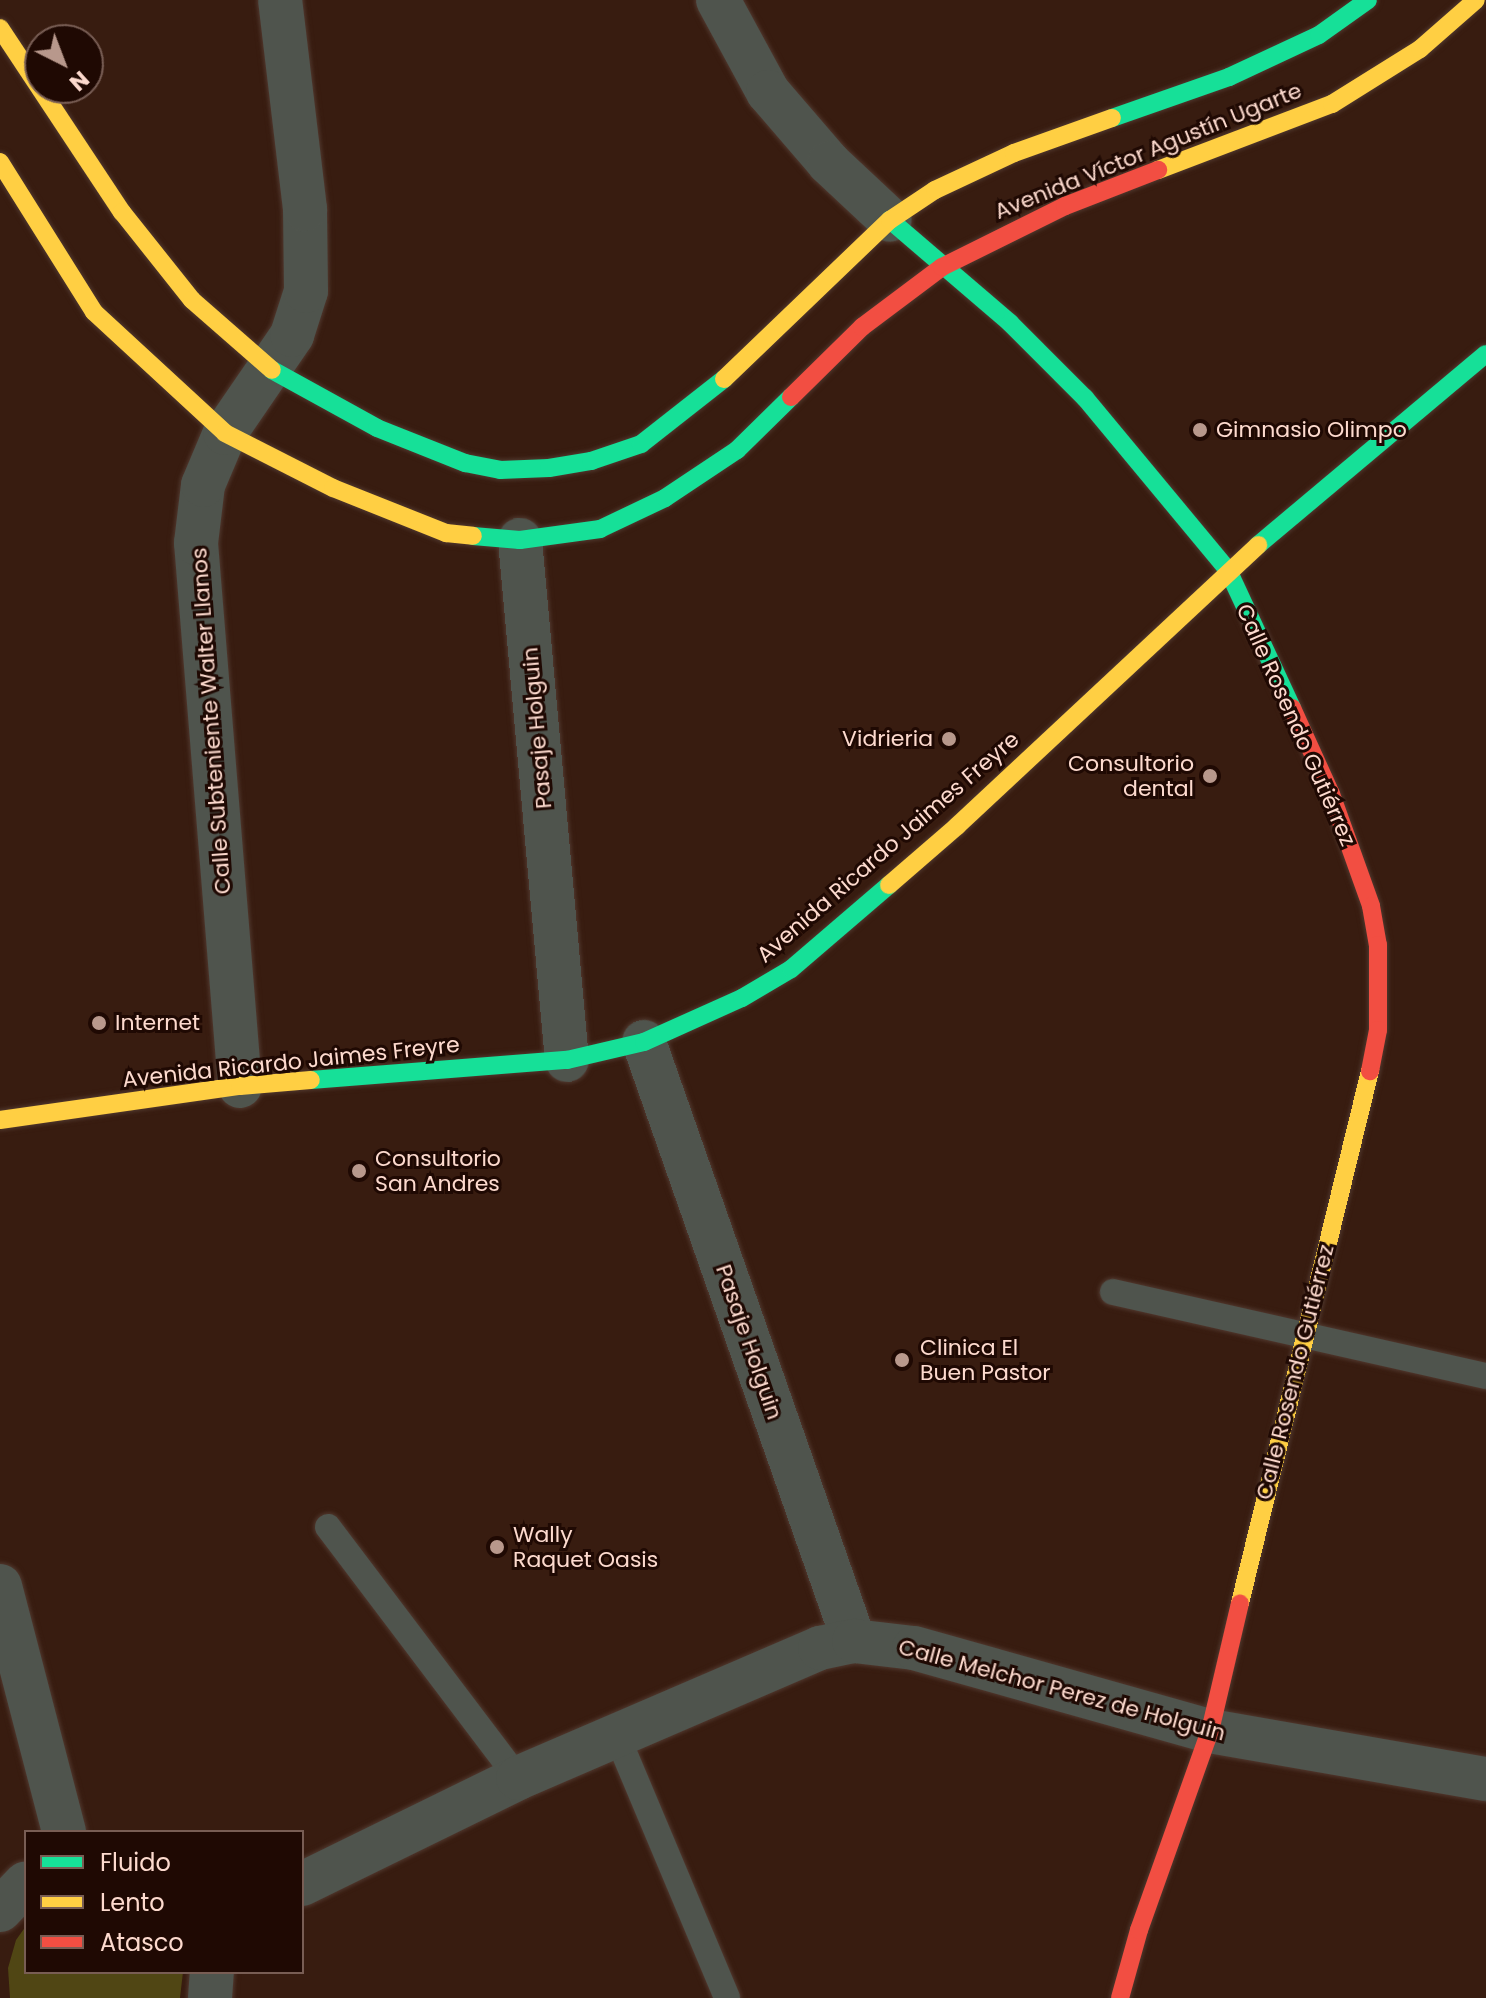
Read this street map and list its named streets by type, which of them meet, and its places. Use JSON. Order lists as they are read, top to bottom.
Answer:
{
  "streets": {
    "street": [
      "Avenida Víctor Agustín Ugarte",
      "Calle Subteniente Walter Llanos",
      "Calle Rosendo Gutiérrez",
      "Pasaje Holguin",
      "Avenida Ricardo Jaimes Freyre",
      "Calle Melchor Perez de Holguin"
    ]
  },
  "crossings": [
    ["Avenida Víctor Agustín Ugarte", "Calle Subteniente Walter Llanos"],
    ["Avenida Víctor Agustín Ugarte", "Calle Rosendo Gutiérrez"],
    ["Avenida Víctor Agustín Ugarte", "Pasaje Holguin"],
    ["Calle Subteniente Walter Llanos", "Avenida Ricardo Jaimes Freyre"],
    ["Calle Rosendo Gutiérrez", "Avenida Ricardo Jaimes Freyre"],
    ["Calle Rosendo Gutiérrez", "Calle Melchor Perez de Holguin"],
    ["Pasaje Holguin", "Avenida Ricardo Jaimes Freyre"],
    ["Pasaje Holguin", "Calle Melchor Perez de Holguin"]
  ],
  "places": [
    "Gimnasio Olimpo",
    "Vidrieria",
    "Consultorio dental",
    "Internet",
    "Consultorio San Andres",
    "Clinica El Buen Pastor",
    "Wally Raquet Oasis"
  ],
  "legend": ["Fluido", "Lento", "Atasco"],
  "north": "bottom right"
}
